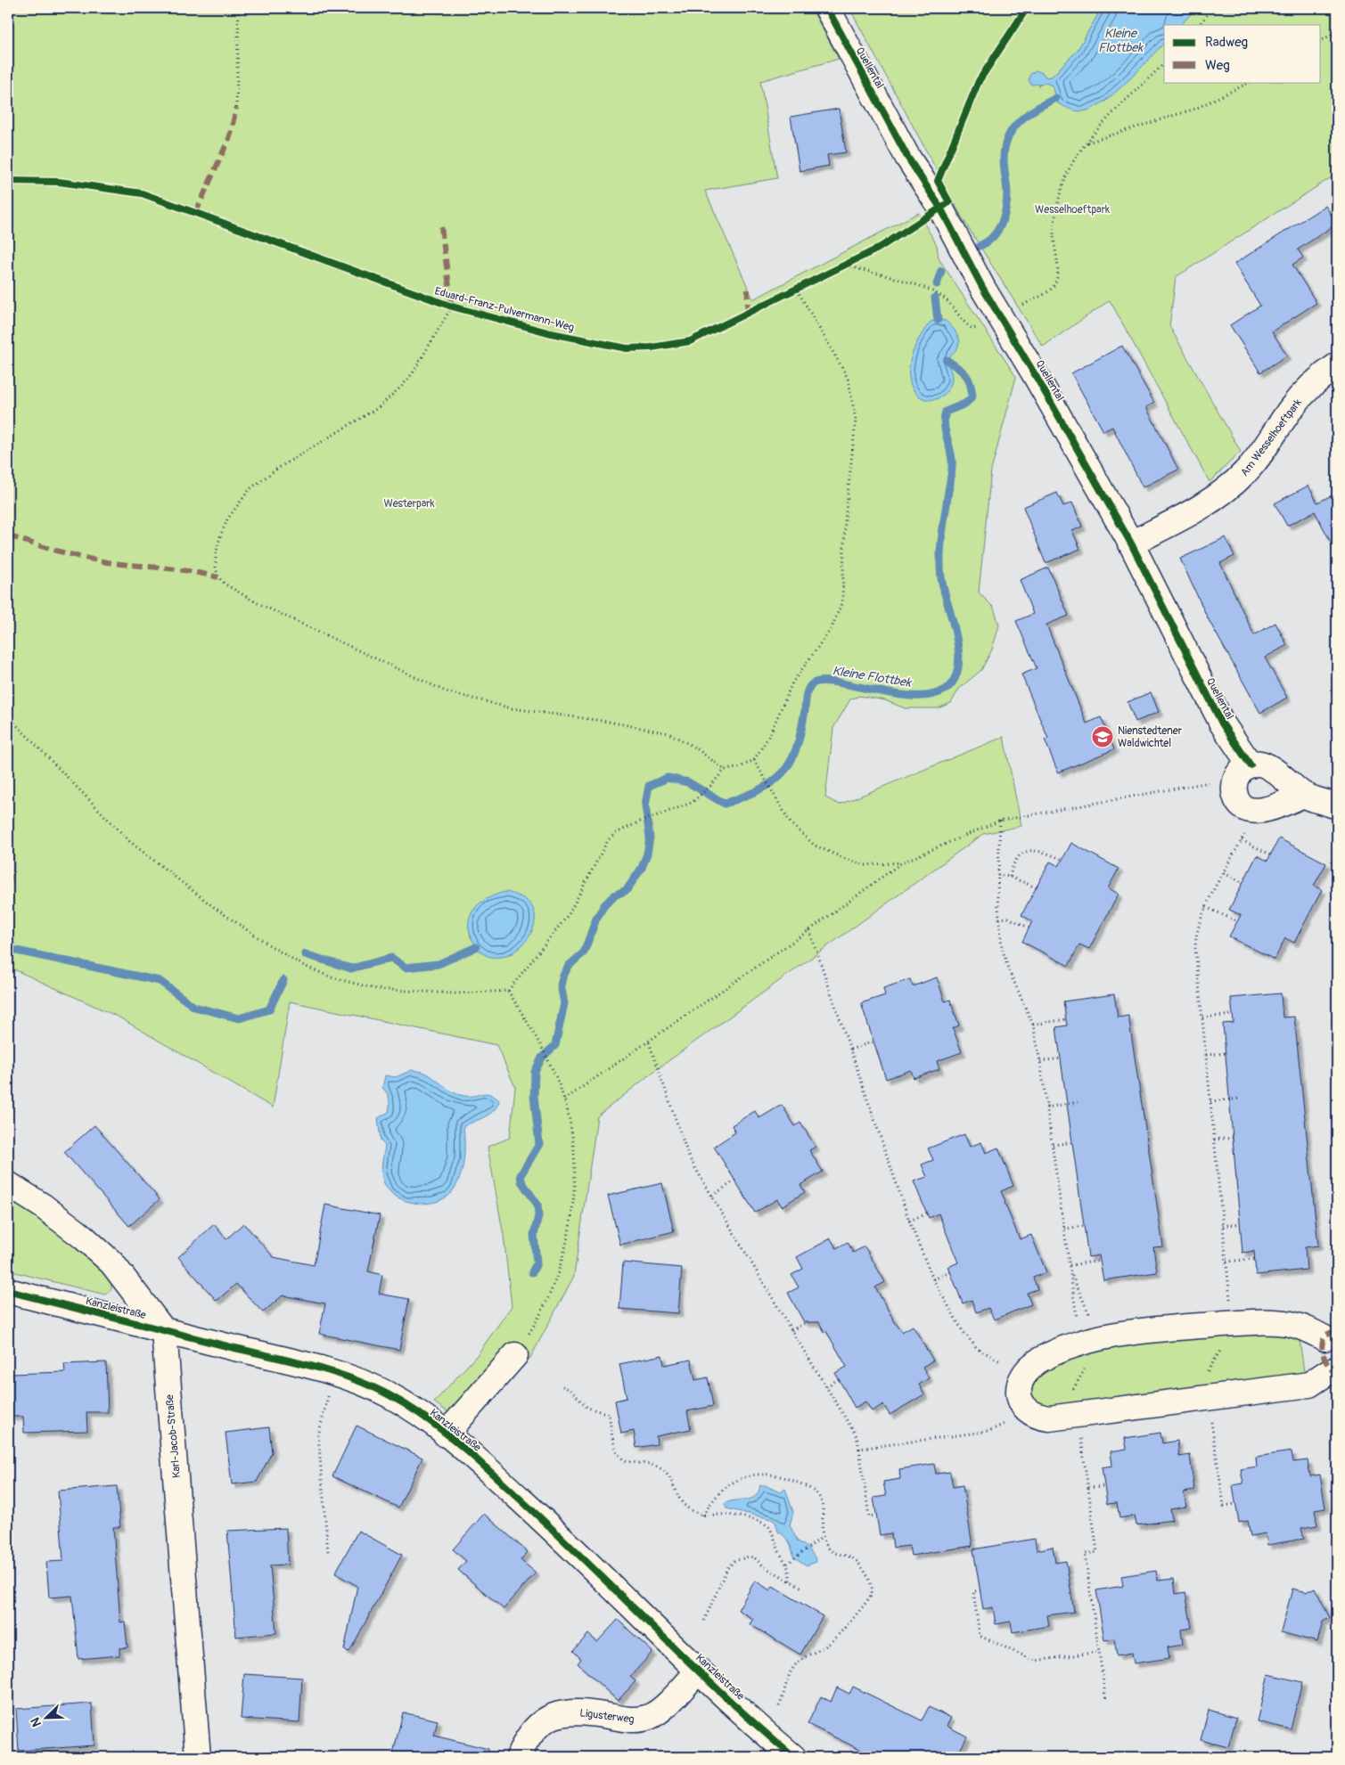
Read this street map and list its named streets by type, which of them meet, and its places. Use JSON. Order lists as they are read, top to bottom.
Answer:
{
  "streets": {
    "street": [
      "Quellental",
      "Am Wesselhoeftpark",
      "Kanzleistraße",
      "Karl-Jacob-Straße",
      "Ligusterweg"
    ],
    "cycle path": ["Eduard-Franz-Pulvermann-Weg"]
  },
  "crossings": [
    ["Quellental", "Am Wesselhoeftpark"],
    ["Kanzleistraße", "Karl-Jacob-Straße"],
    ["Kanzleistraße", "Ligusterweg"]
  ],
  "water": ["Kleine Flottbek"],
  "parks": ["Wesselhoeftpark", "Westerpark"],
  "places": {
    "school or university": ["Nienstedtener Waldwichtel"]
  },
  "legend": ["Radweg", "Weg"],
  "north": "bottom left"
}
